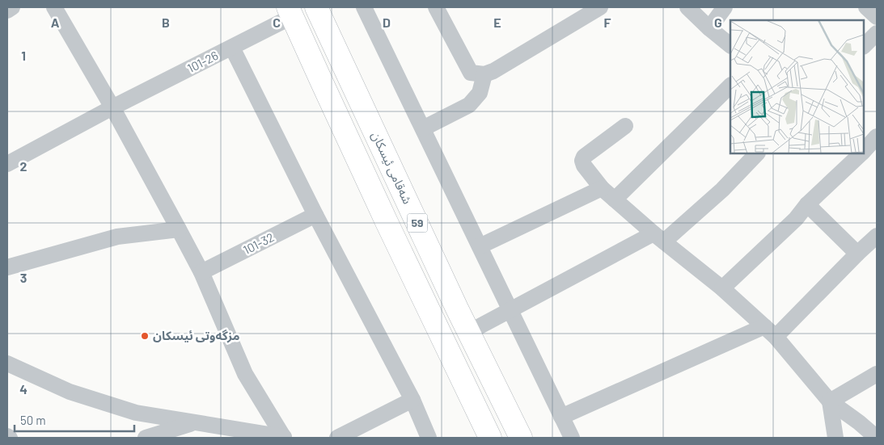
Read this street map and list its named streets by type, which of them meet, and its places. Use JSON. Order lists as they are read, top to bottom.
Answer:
{
  "streets": {
    "main road": ["شەقامی ئیسکان", "59"],
    "street": ["101-26", "101-32"]
  },
  "crossings": [
    ["101-26", "59"]
  ],
  "places": ["مزگەوتی ئیسکان"],
  "scale_bar": "50 m",
  "grid": {
    "columns": [
      "A",
      "B",
      "C",
      "D",
      "E",
      "F",
      "G"
    ],
    "rows": [
      "1",
      "2",
      "3",
      "4"
    ]
  }
}
